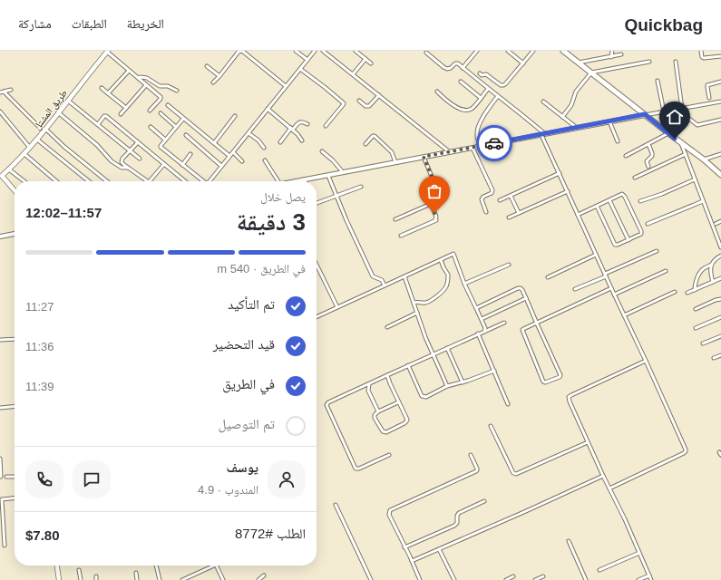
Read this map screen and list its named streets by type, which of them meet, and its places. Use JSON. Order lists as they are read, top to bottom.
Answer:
{
  "streets": {
    "main road": ["طريق المشتل"]
  },
  "page": {
    "header": "Quickbag",
    "nav": ["الخريطة", "الطبقات", "مشاركة"],
    "heading": ["3 دقيقة", "يصل خلال", "11:57–12:02"],
    "panel": [
      "يوسف",
      "المندوب · 4.9",
      "الطلب #8772",
      "$7.80"
    ],
    "bar": "في الطريق · 540 m",
    "list": [
      ["تم التأكيد", "11:27"],
      ["قيد التحضير", "11:36"],
      ["في الطريق", "11:39"],
      "تم التوصيل"
    ]
  }
}
